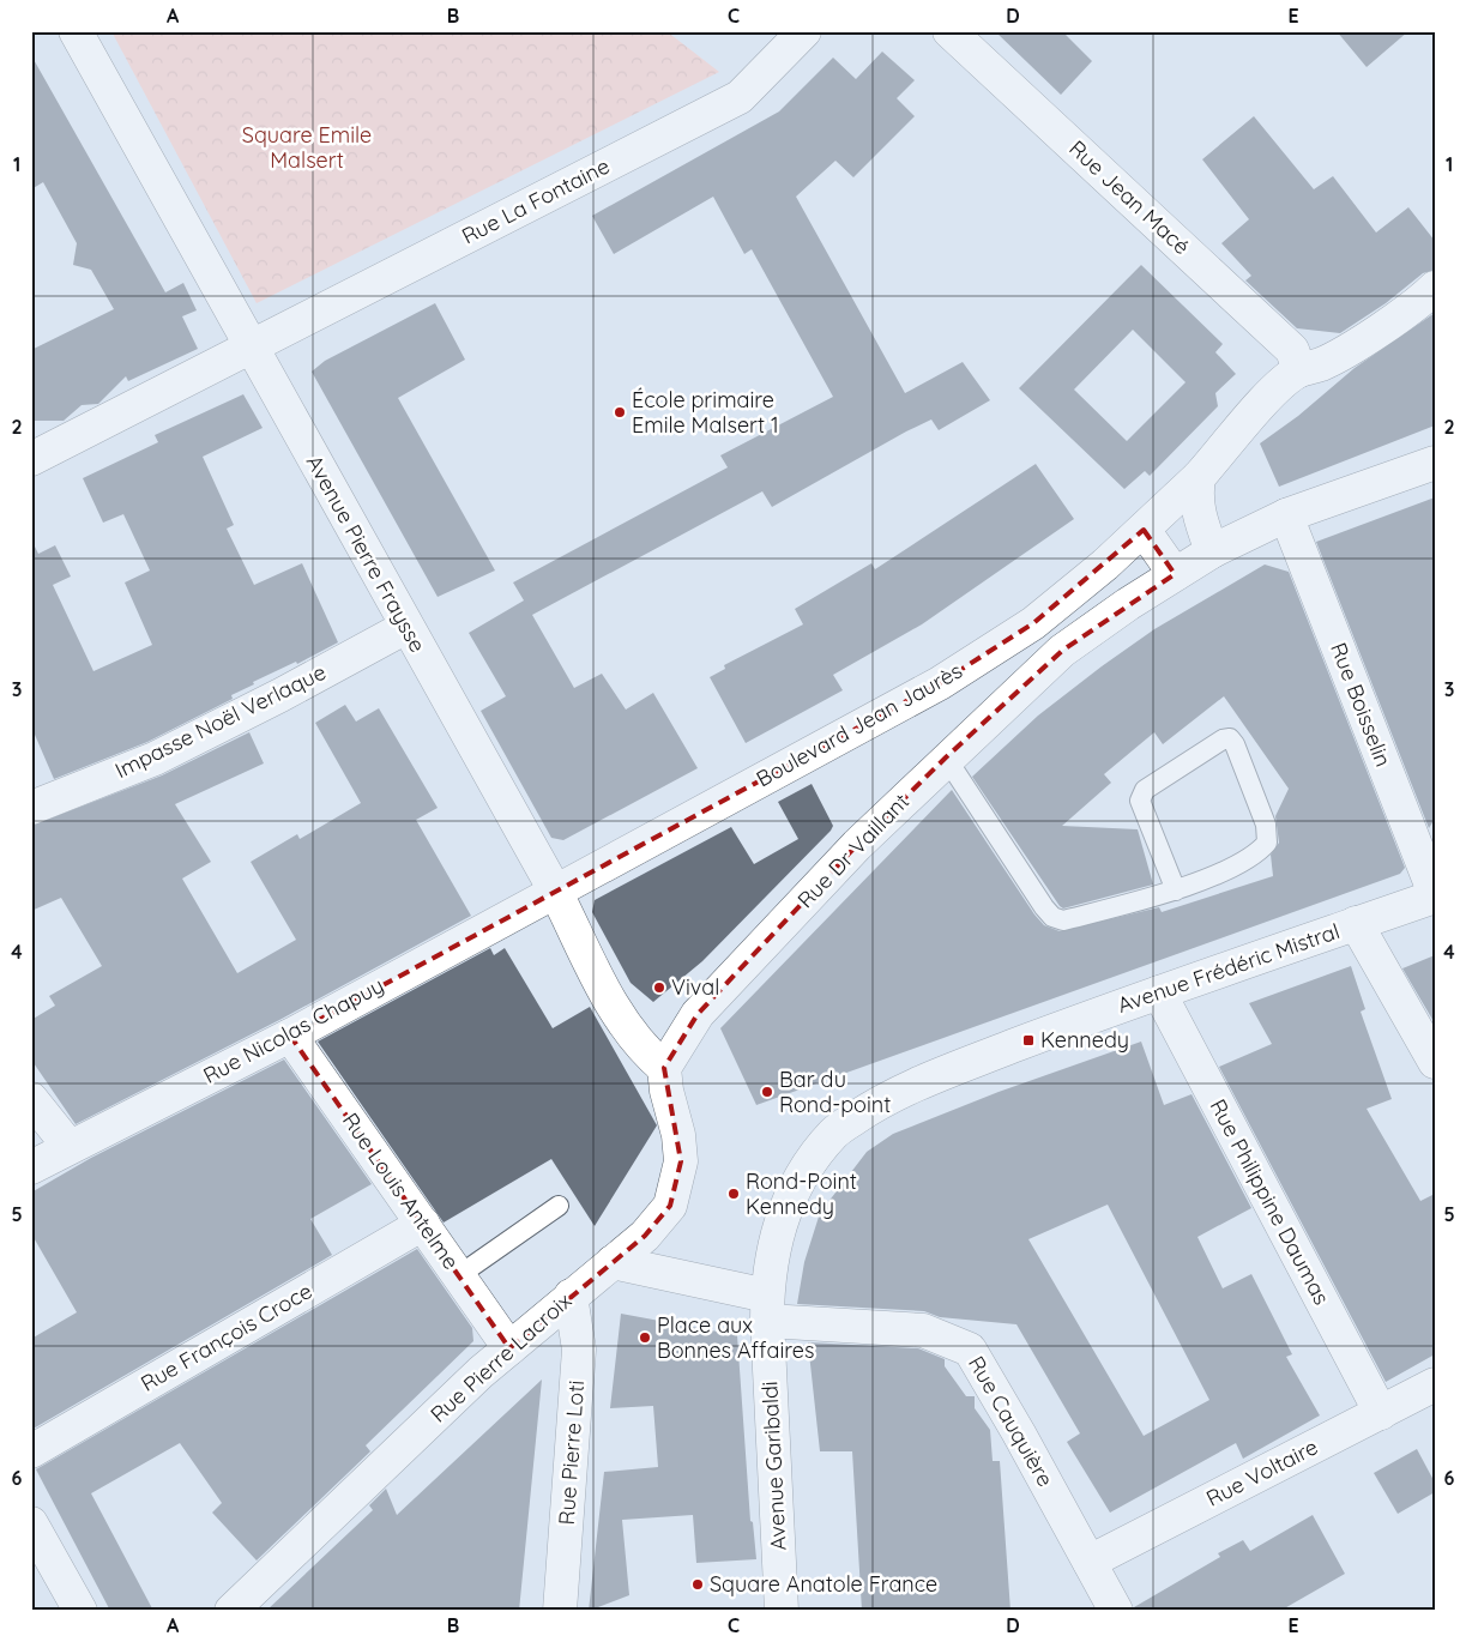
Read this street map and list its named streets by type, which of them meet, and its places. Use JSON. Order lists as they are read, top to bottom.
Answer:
{
  "streets": {
    "street": [
      "Rue Jean Macé",
      "Rue La Fontaine",
      "Avenue Pierre Fraysse",
      "Rue Boisselin",
      "Impasse Noël Verlaque",
      "Boulevard Jean Jaurès",
      "Rue Dr Vaillant",
      "Avenue Frédéric Mistral",
      "Rue Nicolas Chapuy",
      "Rue Louis Antelme",
      "Rue Philippine Daumas",
      "Rue François Croce",
      "Rue Pierre Lacroix",
      "Rue Cauquière",
      "Rue Pierre Loti",
      "Avenue Garibaldi",
      "Rue Voltaire"
    ]
  },
  "crossings": [
    ["Rue Jean Macé", "Boulevard Jean Jaurès"],
    ["Rue La Fontaine", "Avenue Pierre Fraysse"],
    ["Avenue Pierre Fraysse", "Impasse Noël Verlaque"],
    ["Avenue Pierre Fraysse", "Boulevard Jean Jaurès"],
    ["Avenue Pierre Fraysse", "Rue Dr Vaillant"],
    ["Avenue Pierre Fraysse", "Rue Nicolas Chapuy"],
    ["Avenue Pierre Fraysse", "Rue Pierre Lacroix"],
    ["Rue Boisselin", "Avenue Frédéric Mistral"],
    ["Boulevard Jean Jaurès", "Rue Nicolas Chapuy"],
    ["Rue Dr Vaillant", "Rue Pierre Lacroix"],
    ["Avenue Frédéric Mistral", "Rue Philippine Daumas"],
    ["Avenue Frédéric Mistral", "Rue Cauquière"],
    ["Avenue Frédéric Mistral", "Avenue Garibaldi"],
    ["Rue Nicolas Chapuy", "Rue Louis Antelme"],
    ["Rue Louis Antelme", "Rue François Croce"],
    ["Rue Louis Antelme", "Rue Pierre Lacroix"],
    ["Rue Philippine Daumas", "Rue Voltaire"],
    ["Rue Pierre Lacroix", "Rue Cauquière"],
    ["Rue Pierre Lacroix", "Rue Pierre Loti"],
    ["Rue Cauquière", "Avenue Garibaldi"],
    ["Rue Cauquière", "Rue Voltaire"]
  ],
  "parks": ["Square Emile Malsert"],
  "places": {
    "other": [
      "École primaire Emile Malsert 1",
      "Vival",
      "Bar du Rond-point",
      "Rond-Point Kennedy",
      "Place aux Bonnes Affaires",
      "Square Anatole France"
    ],
    "transit": ["Kennedy"]
  },
  "grid": {
    "columns": [
      "A",
      "B",
      "C",
      "D",
      "E"
    ],
    "rows": [
      "1",
      "2",
      "3",
      "4",
      "5",
      "6"
    ]
  }
}
